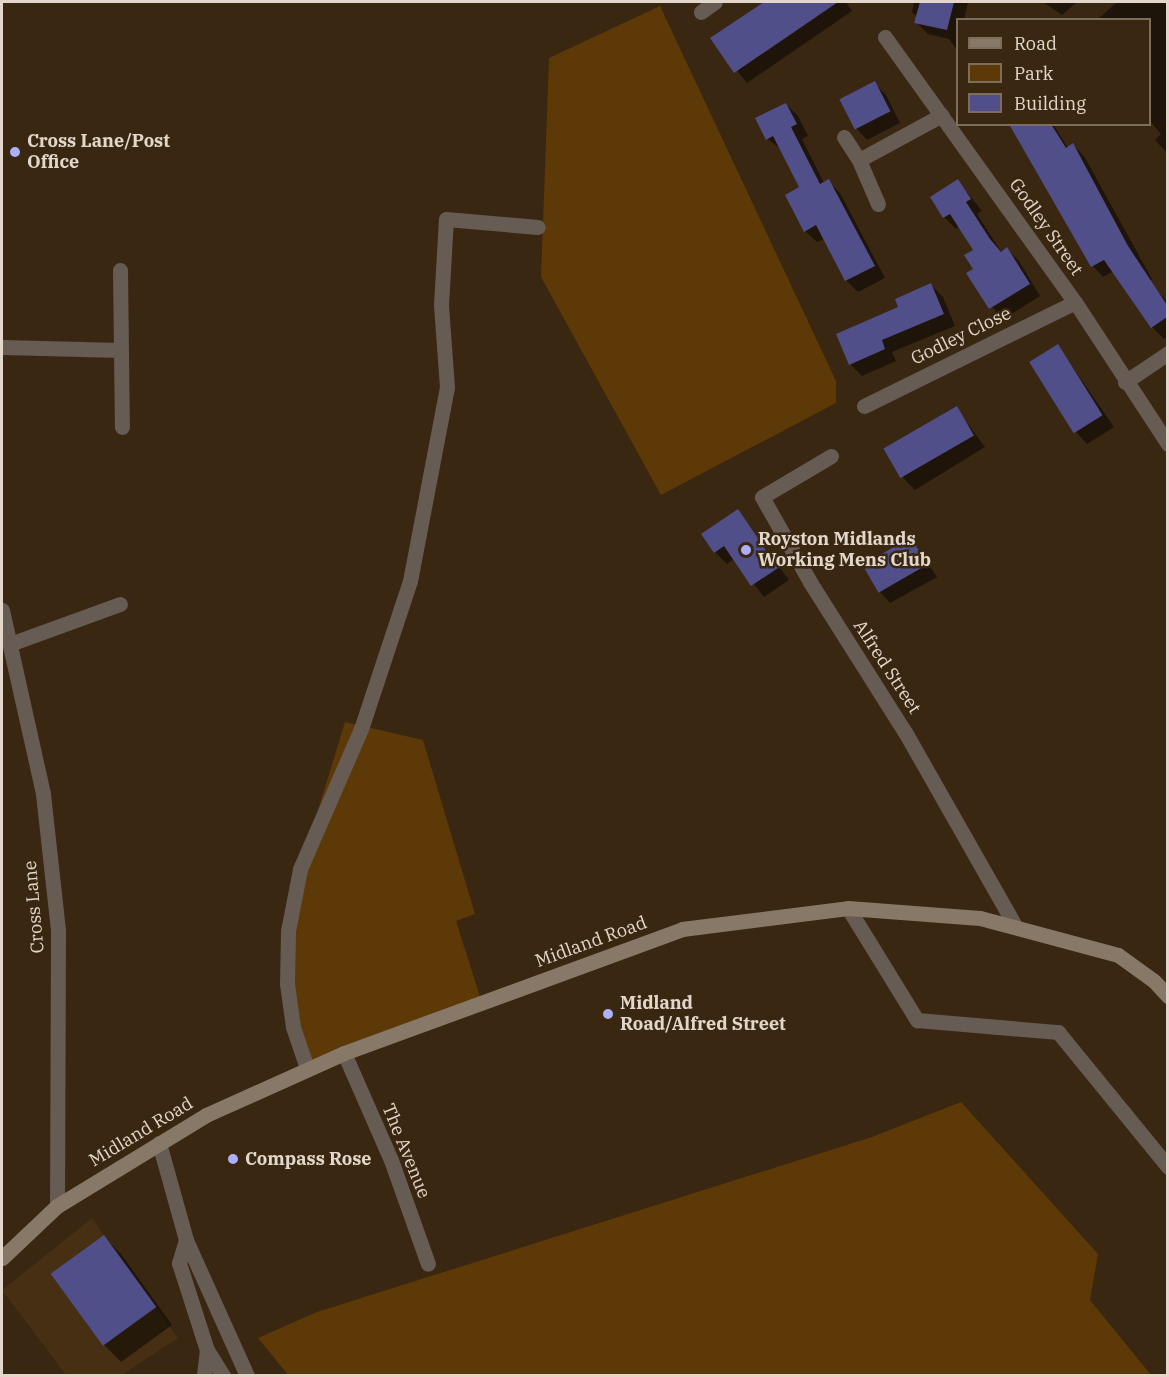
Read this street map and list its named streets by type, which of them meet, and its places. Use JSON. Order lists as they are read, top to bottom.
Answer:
{
  "streets": {
    "main road": ["Midland Road"],
    "street": [
      "Godley Street",
      "Godley Close",
      "Alfred Street",
      "Cross Lane",
      "The Avenue"
    ]
  },
  "crossings": [
    ["Godley Street", "Godley Close"],
    ["Alfred Street", "Midland Road"],
    ["Cross Lane", "Midland Road"],
    ["Midland Road", "The Avenue"]
  ],
  "places": [
    "Cross Lane/Post Office",
    "Royston Midlands Working Mens Club",
    "Midland Road/Alfred Street",
    "Compass Rose"
  ],
  "legend": ["Road", "Park", "Building"]
}
